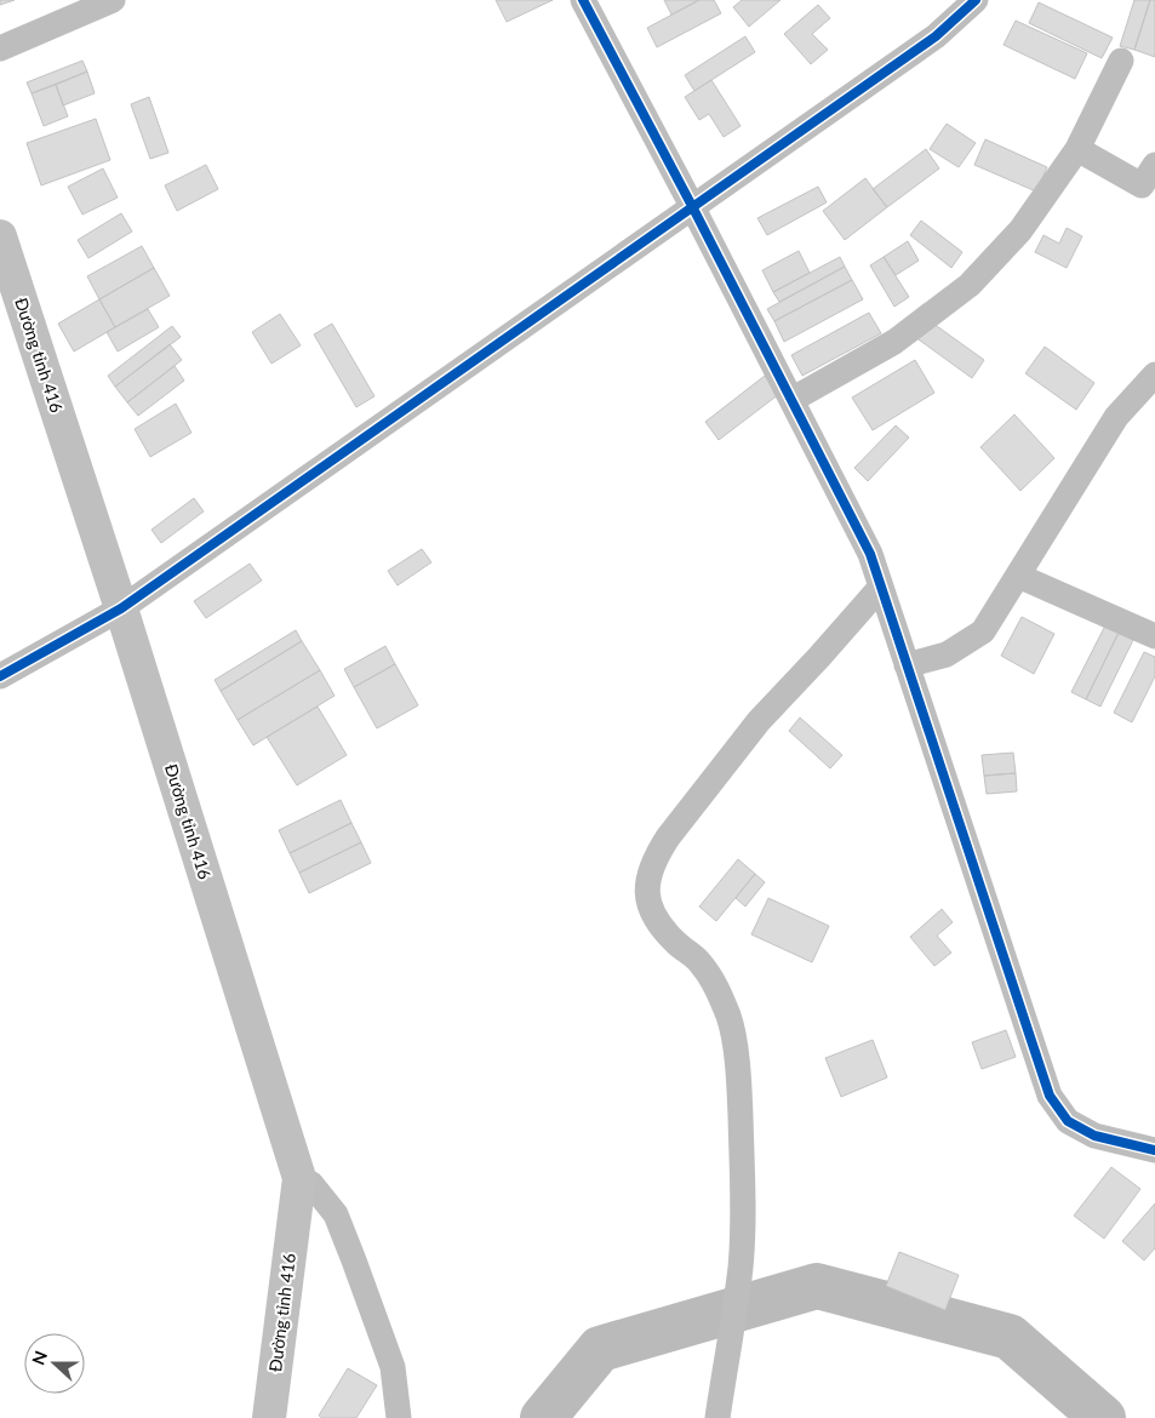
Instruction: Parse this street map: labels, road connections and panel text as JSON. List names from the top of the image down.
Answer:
{
  "streets": {
    "main road": ["Đường tỉnh 416"]
  },
  "north": "left"
}
